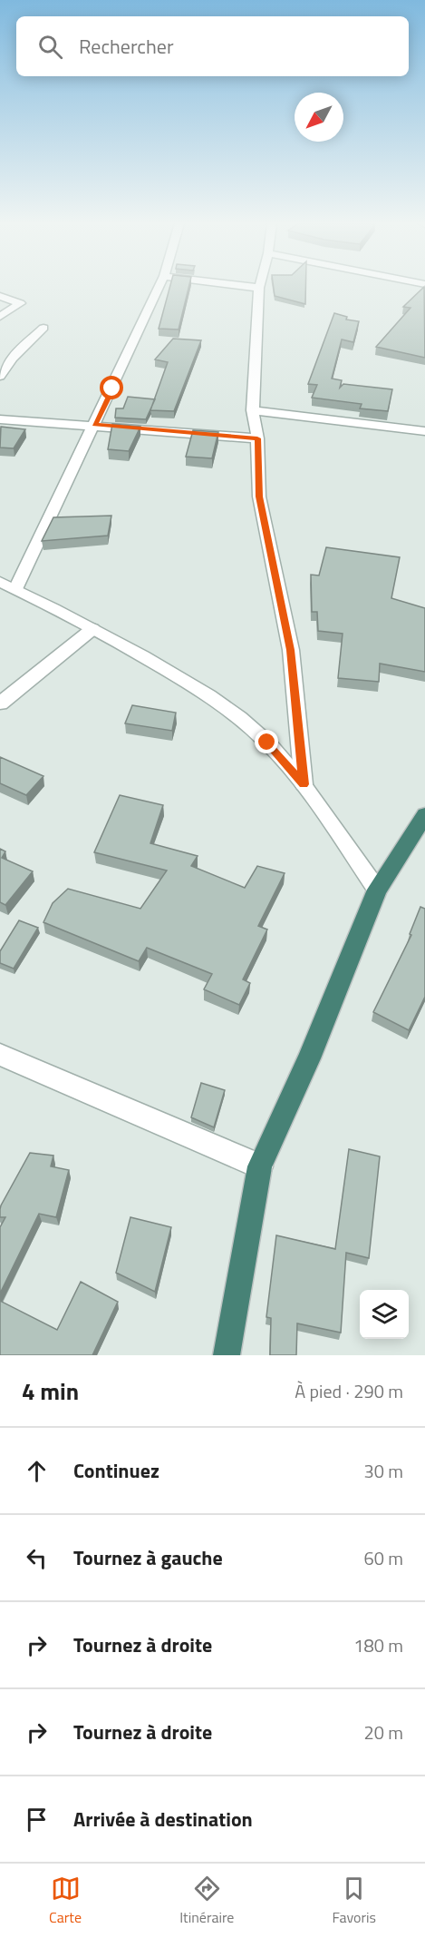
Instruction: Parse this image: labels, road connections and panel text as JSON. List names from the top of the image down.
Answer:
{
  "north": "bottom left",
  "page": {
    "search": "Rechercher",
    "heading": ["4 min", "À pied · 290 m"],
    "list": [
      ["Continuez", "30 m"],
      ["Tournez à gauche", "60 m"],
      ["Tournez à droite", "180 m"],
      ["Tournez à droite", "20 m"],
      "Arrivée à destination"
    ],
    "nav": ["Carte", "Itinéraire", "Favoris"]
  }
}
